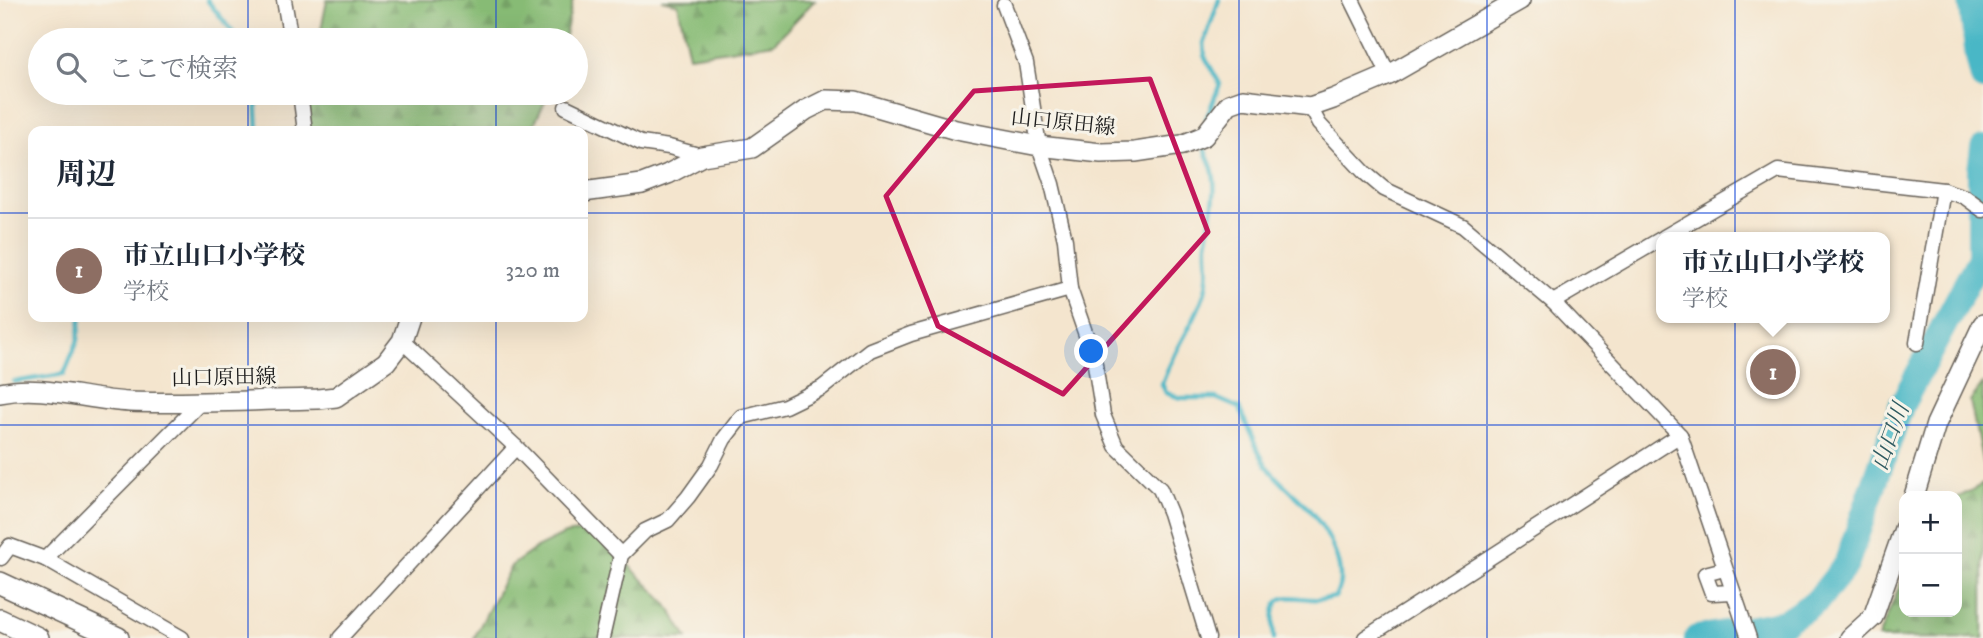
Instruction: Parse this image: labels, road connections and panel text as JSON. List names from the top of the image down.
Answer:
{
  "streets": {
    "main road": ["山口原田線"]
  },
  "water": ["山口川"],
  "page": {
    "search": "ここで検索",
    "heading": "周辺",
    "list": [
      {
        "mark": "1",
        "name": "市立山口小学校",
        "note": "学校",
        "value": "320 m"
      }
    ],
    "popup": ["市立山口小学校", "学校"],
    "pins": "1",
    "map_buttons": ["+", "−"]
  }
}
